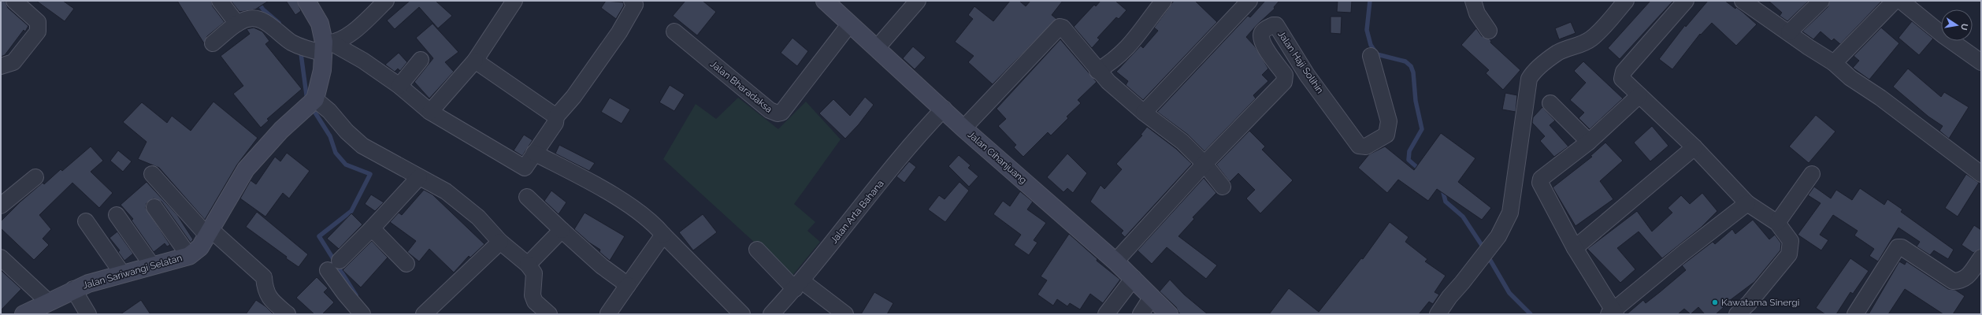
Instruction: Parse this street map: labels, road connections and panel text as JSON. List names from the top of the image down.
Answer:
{
  "streets": {
    "main road": ["Jalan Cihanjuang", "Jalan Sariwangi Selatan"],
    "street": ["Jalan Haji Solihin", "Jalan Bharadaksa", "Jalan Arta Bahana"]
  },
  "crossings": [
    ["Jalan Haji Solihin", "Jalan Cihanjuang"],
    ["Jalan Bharadaksa", "Jalan Cihanjuang"],
    ["Jalan Cihanjuang", "Jalan Arta Bahana"]
  ],
  "places": ["Kawatama Sinergi"],
  "north": "right"
}
